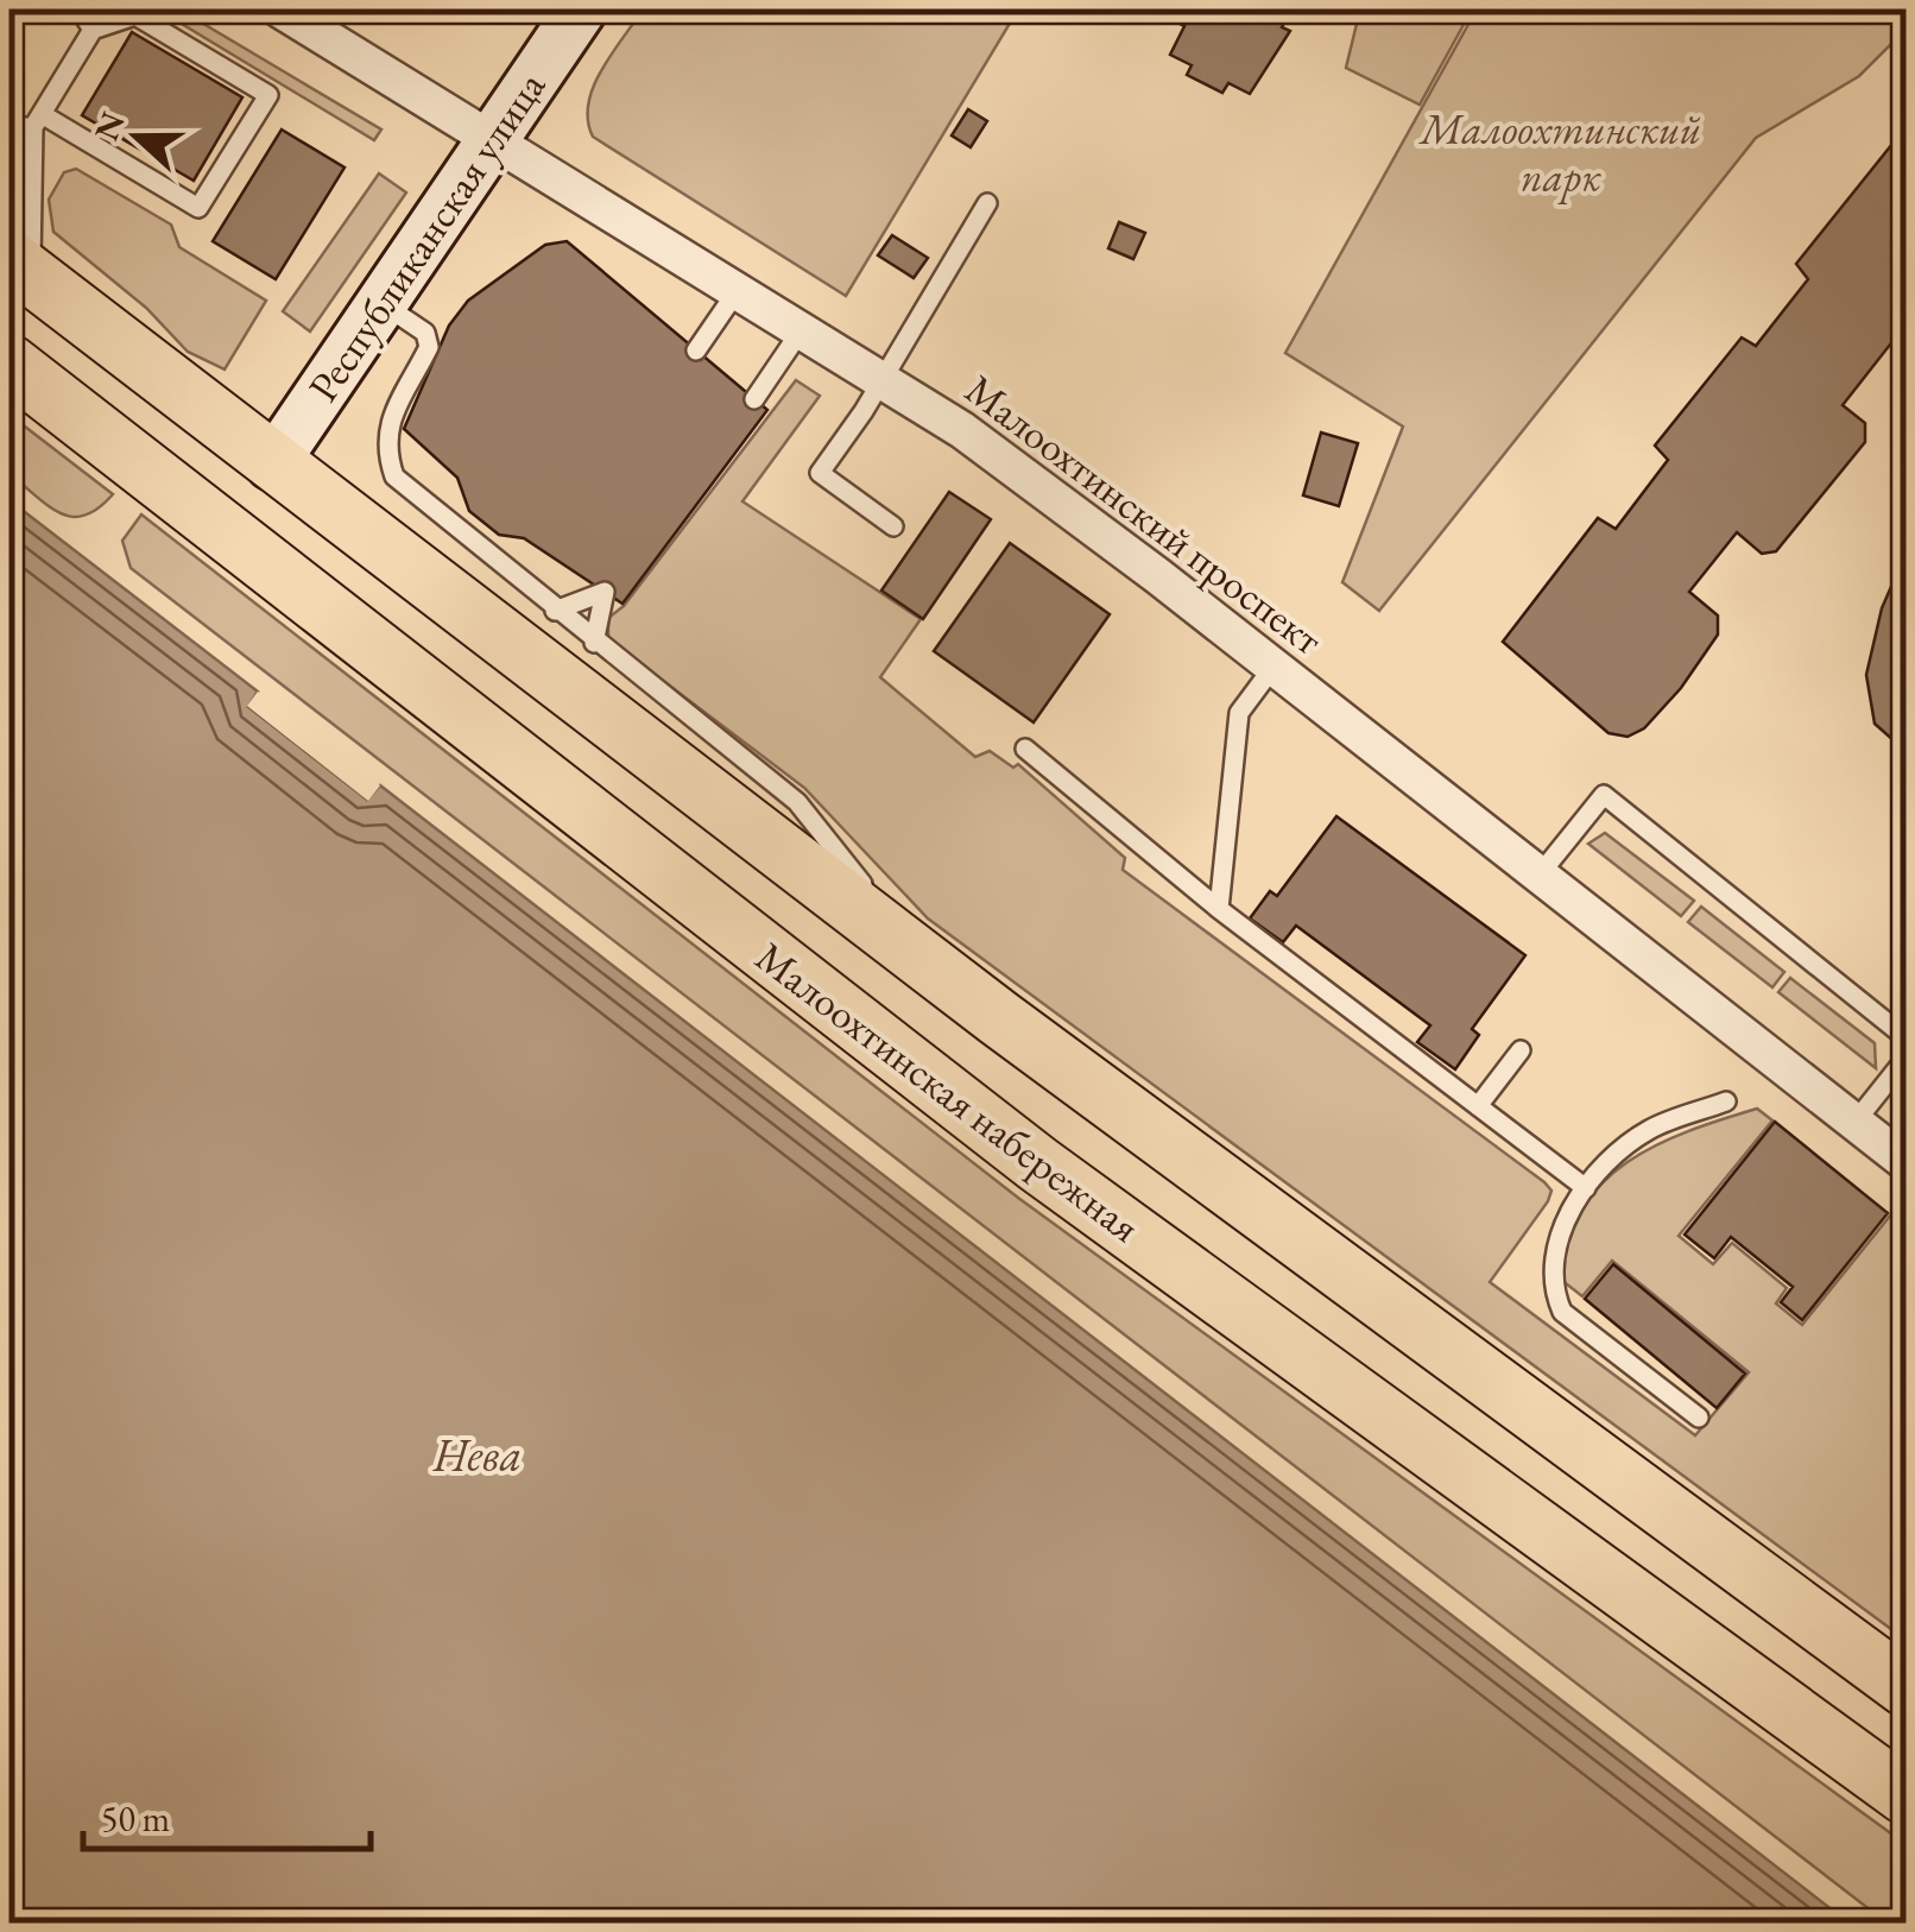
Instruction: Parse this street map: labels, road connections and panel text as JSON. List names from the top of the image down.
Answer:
{
  "streets": {
    "main road": ["Малоохтинская набережная"],
    "street": ["Республиканская улица", "Малоохтинский проспект"]
  },
  "crossings": [
    ["Республиканская улица", "Малоохтинский проспект"]
  ],
  "water": ["Нева"],
  "parks": ["Малоохтинский парк"],
  "scale_bar": "50 m",
  "north": "left"
}
